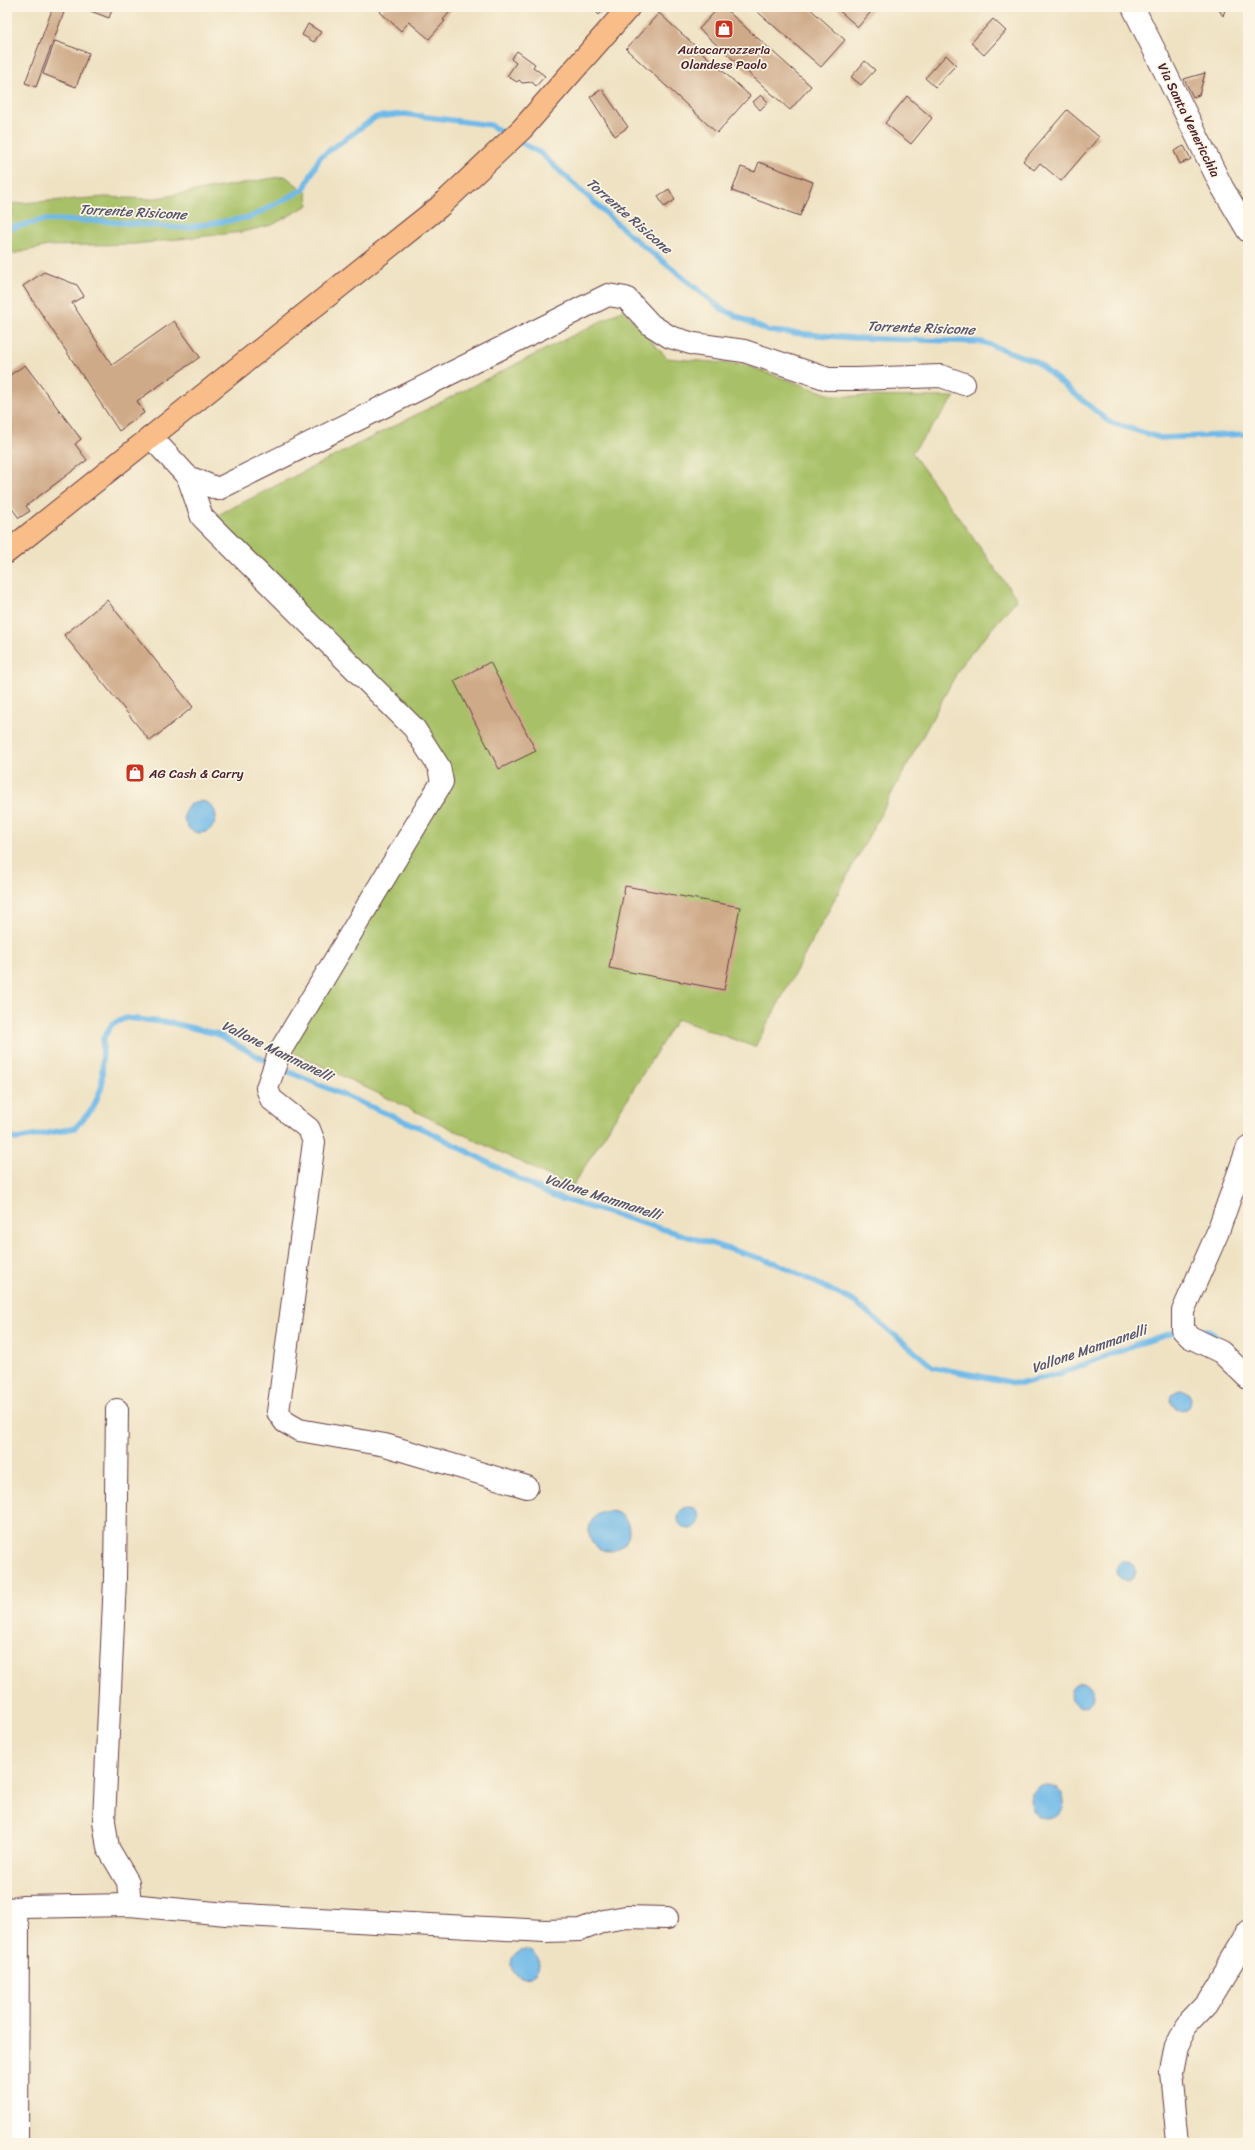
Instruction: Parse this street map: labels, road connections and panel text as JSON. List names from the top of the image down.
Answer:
{
  "streets": {
    "street": ["Via Santa Venericchia"]
  },
  "water": ["Torrente Risicone", "Vallone Mammanelli"],
  "places": {
    "shop": ["Autocarrozzeria Olandese Paolo", "AG Cash & Carry"]
  }
}
